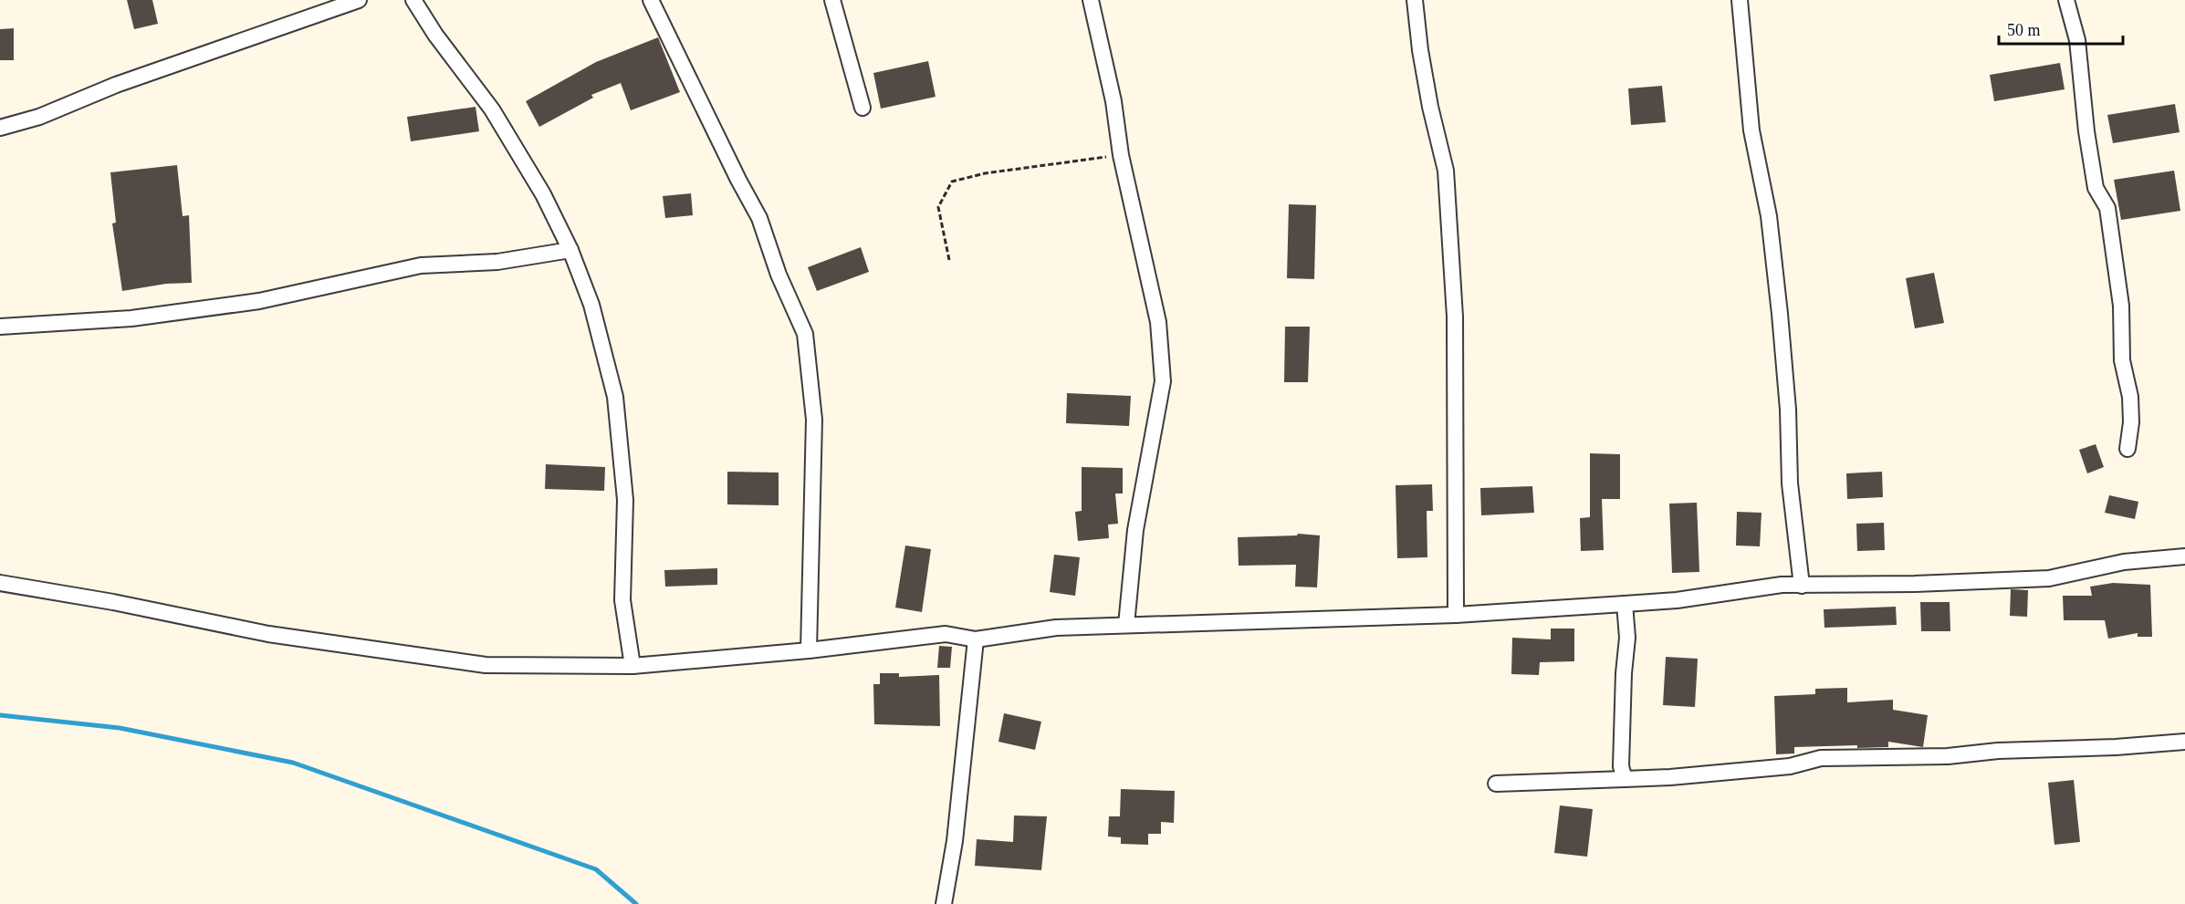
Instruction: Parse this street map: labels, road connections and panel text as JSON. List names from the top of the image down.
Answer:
{
  "scale_bar": "50 m"
}
